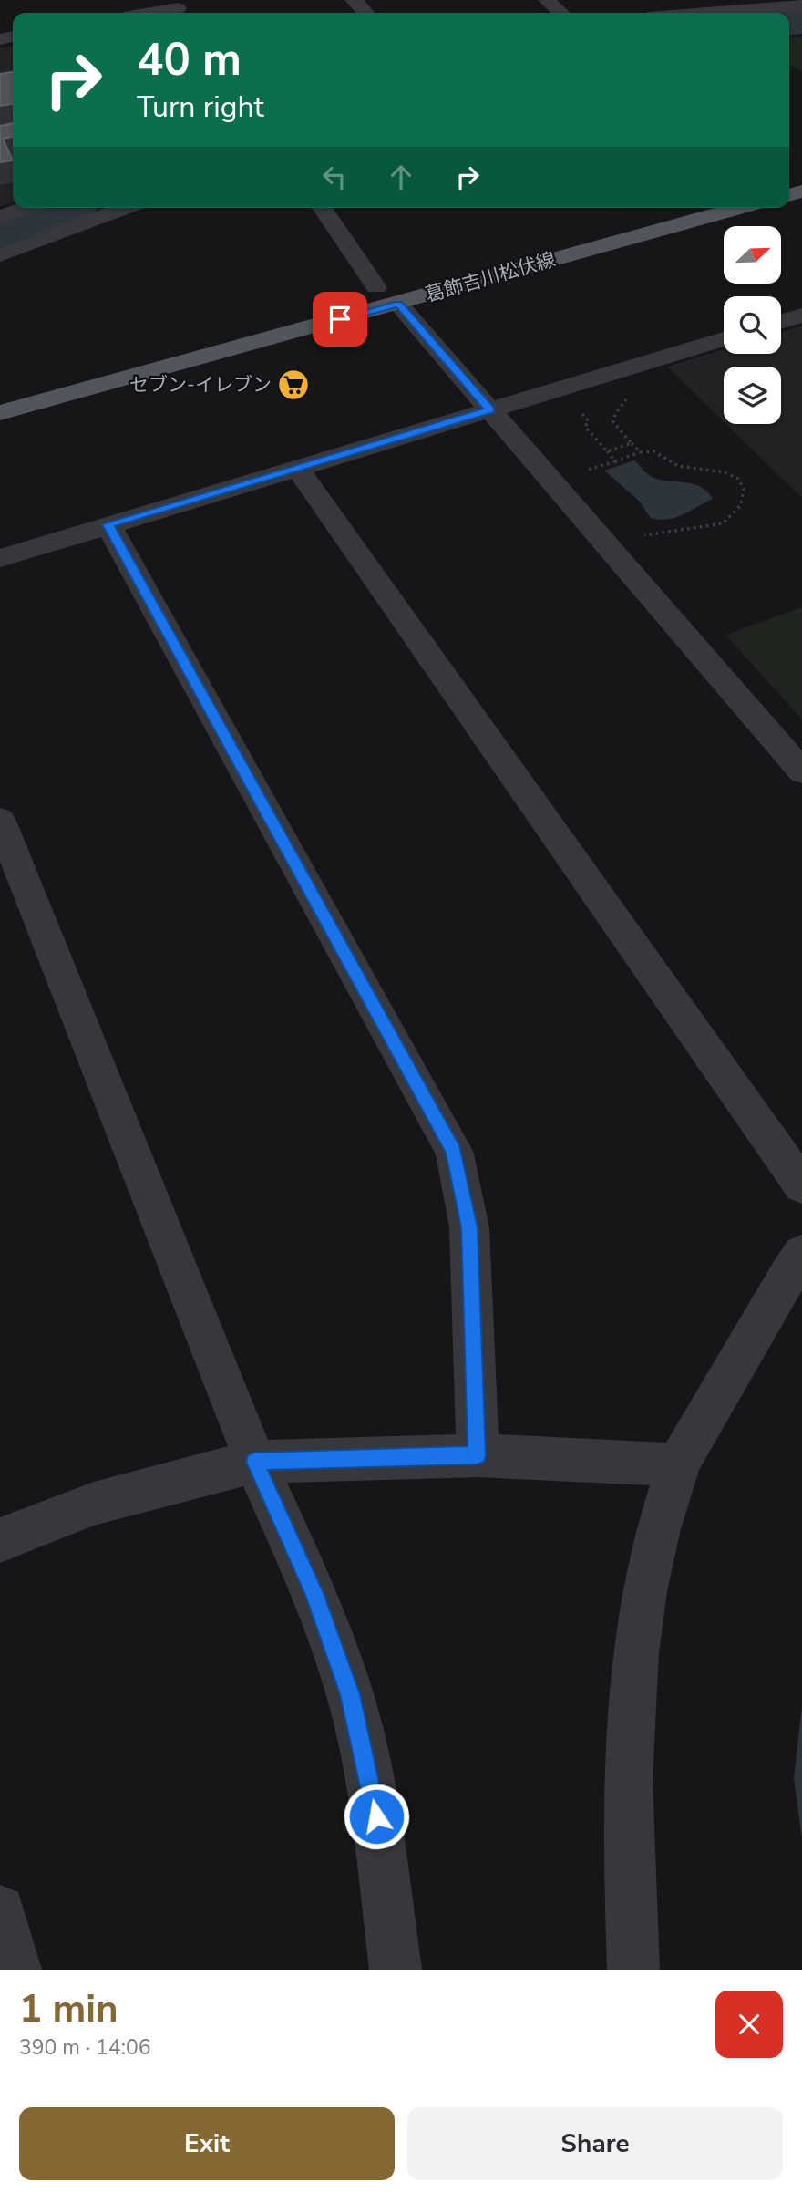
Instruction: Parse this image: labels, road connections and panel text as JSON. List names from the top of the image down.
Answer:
{
  "streets": {
    "main road": ["葛飾吉川松伏線"]
  },
  "places": {
    "supermarket": ["セブン-イレブン"]
  },
  "north": "top right",
  "page": {
    "turn": ["40 m", "Turn right"],
    "heading": ["1 min", "390 m · 14:06"],
    "buttons": ["Exit", "Share"]
  }
}
